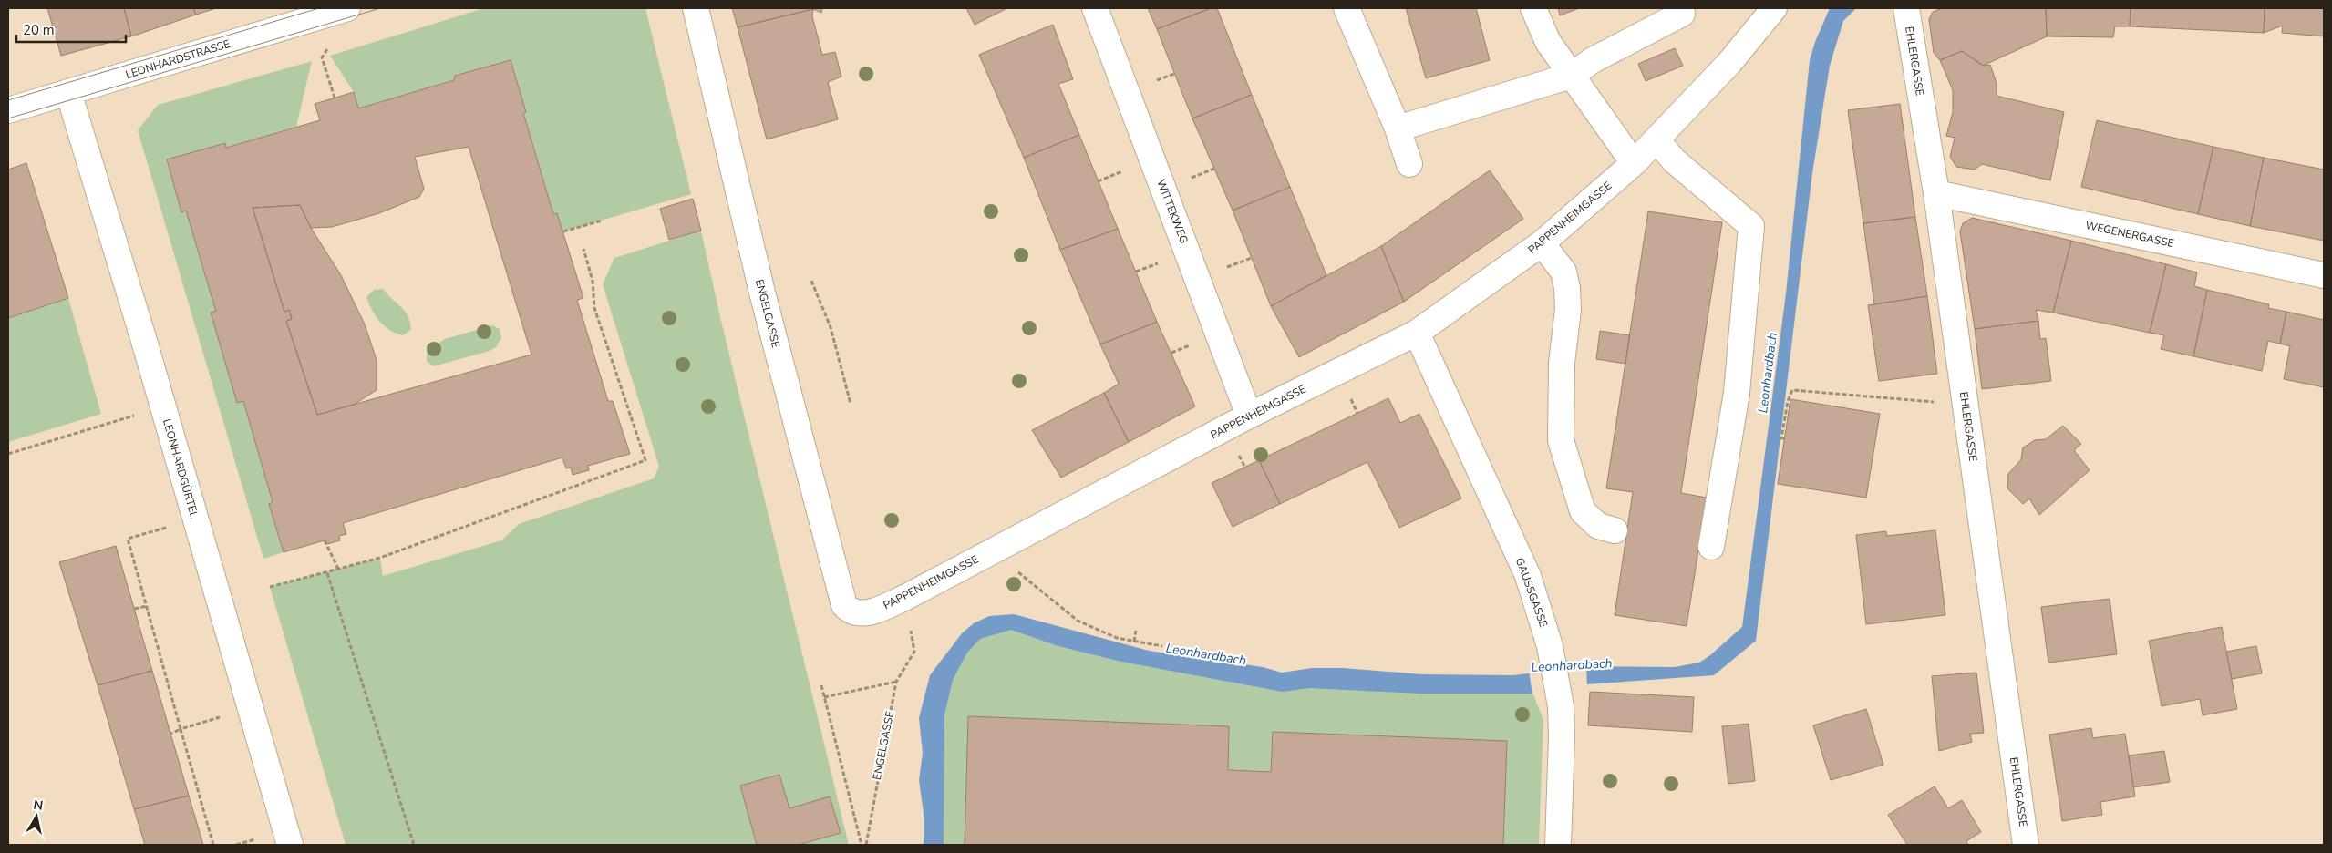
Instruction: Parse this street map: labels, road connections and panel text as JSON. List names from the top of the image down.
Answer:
{
  "streets": {
    "street": [
      "LEONHARDSTRASSE",
      "EHLERGASSE",
      "WITTEKWEG",
      "PAPPENHEIMGASSE",
      "WEGENERGASSE",
      "ENGELGASSE",
      "LEONHARDGÜRTEL",
      "GAUSSGASSE"
    ]
  },
  "crossings": [
    ["LEONHARDSTRASSE", "LEONHARDGÜRTEL"],
    ["EHLERGASSE", "WEGENERGASSE"],
    ["WITTEKWEG", "PAPPENHEIMGASSE"],
    ["PAPPENHEIMGASSE", "ENGELGASSE"],
    ["PAPPENHEIMGASSE", "GAUSSGASSE"]
  ],
  "water": ["Leonhardbach"],
  "scale_bar": "20 m",
  "north": "top"
}
